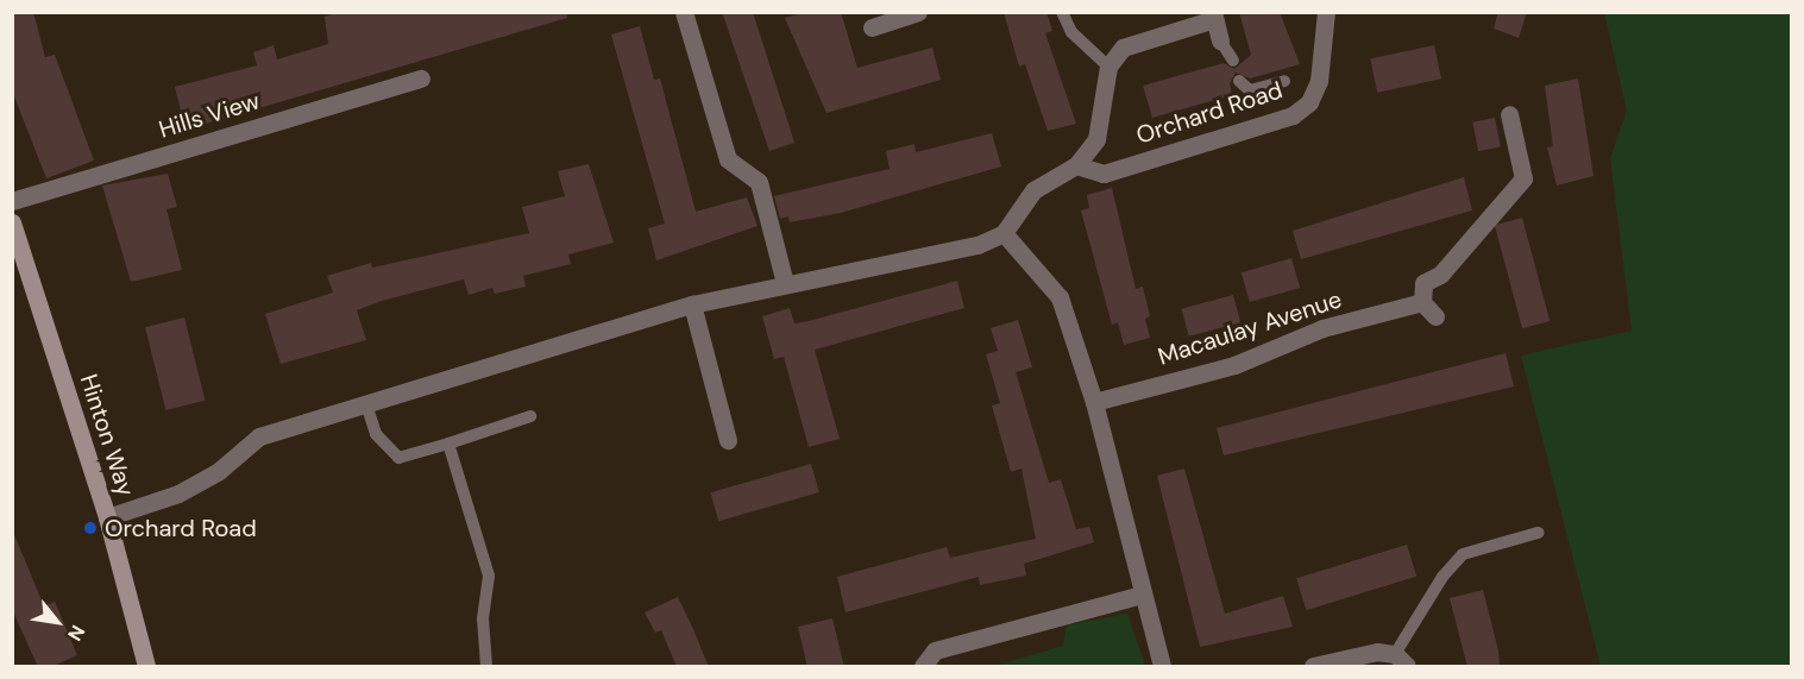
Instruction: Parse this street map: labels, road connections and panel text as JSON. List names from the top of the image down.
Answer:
{
  "streets": {
    "street": [
      "Orchard Road",
      "Hills View",
      "Macaulay Avenue",
      "Hinton Way"
    ]
  },
  "places": ["Orchard Road"],
  "north": "bottom right"
}
